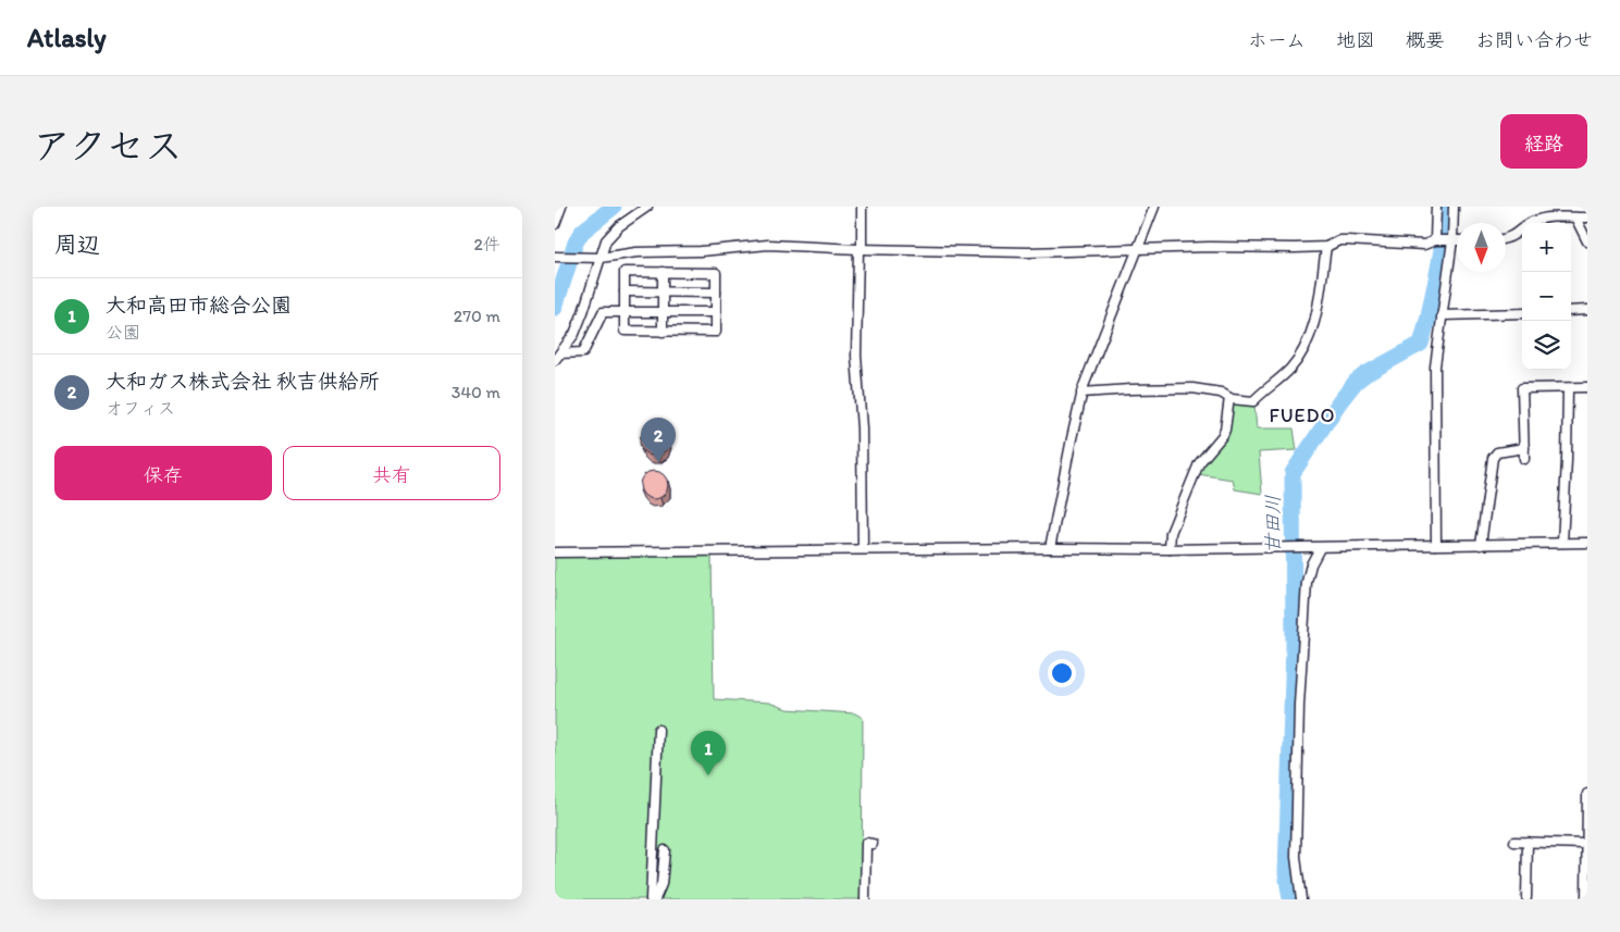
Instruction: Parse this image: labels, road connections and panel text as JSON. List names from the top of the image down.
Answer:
{
  "districts": ["FUEDO"],
  "water": ["甘田川"],
  "north": "bottom",
  "page": {
    "header": "Atlasly",
    "nav": [
      "ホーム",
      "地図",
      "概要",
      "お問い合わせ"
    ],
    "title": "アクセス",
    "buttons": [
      "経路",
      ["保存", "共有"]
    ],
    "heading": ["周辺", "2件"],
    "map_buttons": ["+", "−"],
    "list": [
      {
        "mark": "1",
        "name": "大和高田市総合公園",
        "note": "公園",
        "value": "270 m"
      },
      {
        "mark": "2",
        "name": "大和ガス株式会社 秋吉供給所",
        "note": "オフィス",
        "value": "340 m"
      }
    ],
    "pins": ["2", "1"]
  }
}
